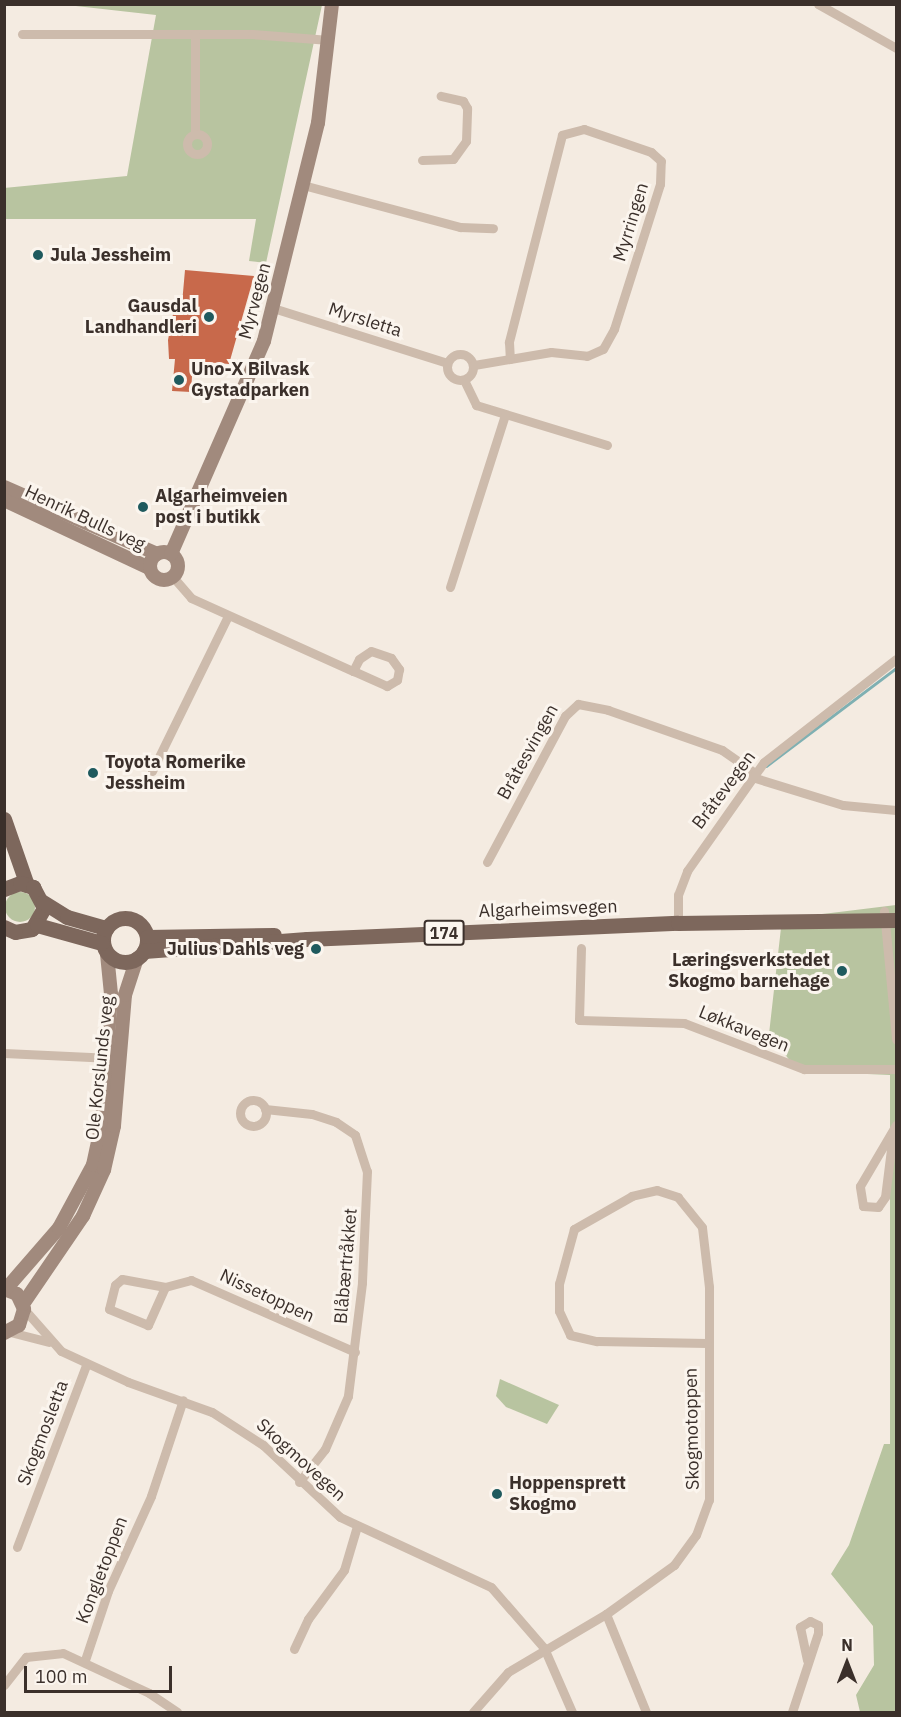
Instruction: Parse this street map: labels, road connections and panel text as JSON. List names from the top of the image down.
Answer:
{
  "streets": {
    "main road": ["Algarheimsvegen", "174"],
    "street": [
      "Myrringen",
      "Myrvegen",
      "Myrsletta",
      "Henrik Bulls veg",
      "Bråtesvingen",
      "Bråtevegen",
      "Løkkavegen",
      "Ole Korslunds veg",
      "Blåbærtråkket",
      "Nissetoppen",
      "Skogmotoppen",
      "Skogmosletta",
      "Skogmovegen",
      "Kongletoppen"
    ]
  },
  "crossings": [
    ["Myrvegen", "Myrsletta"],
    ["Myrvegen", "Henrik Bulls veg"],
    ["Bråtesvingen", "Bråtevegen"],
    ["Bråtevegen", "Algarheimsvegen"],
    ["Algarheimsvegen", "174"],
    ["Algarheimsvegen", "Ole Korslunds veg"],
    ["174", "Ole Korslunds veg"],
    ["Ole Korslunds veg", "Skogmovegen"],
    ["Blåbærtråkket", "Nissetoppen"],
    ["Blåbærtråkket", "Skogmovegen"],
    ["Skogmotoppen", "Skogmovegen"],
    ["Skogmosletta", "Skogmovegen"],
    ["Skogmovegen", "Kongletoppen"]
  ],
  "places": [
    "Jula Jessheim",
    "Gausdal Landhandleri",
    "Uno-X Bilvask Gystadparken",
    "Algarheimveien post i butikk",
    "Toyota Romerike Jessheim",
    "Julius Dahls veg",
    "Læringsverkstedet Skogmo barnehage",
    "Hoppensprett Skogmo"
  ],
  "scale_bar": "100 m",
  "north": "top"
}
